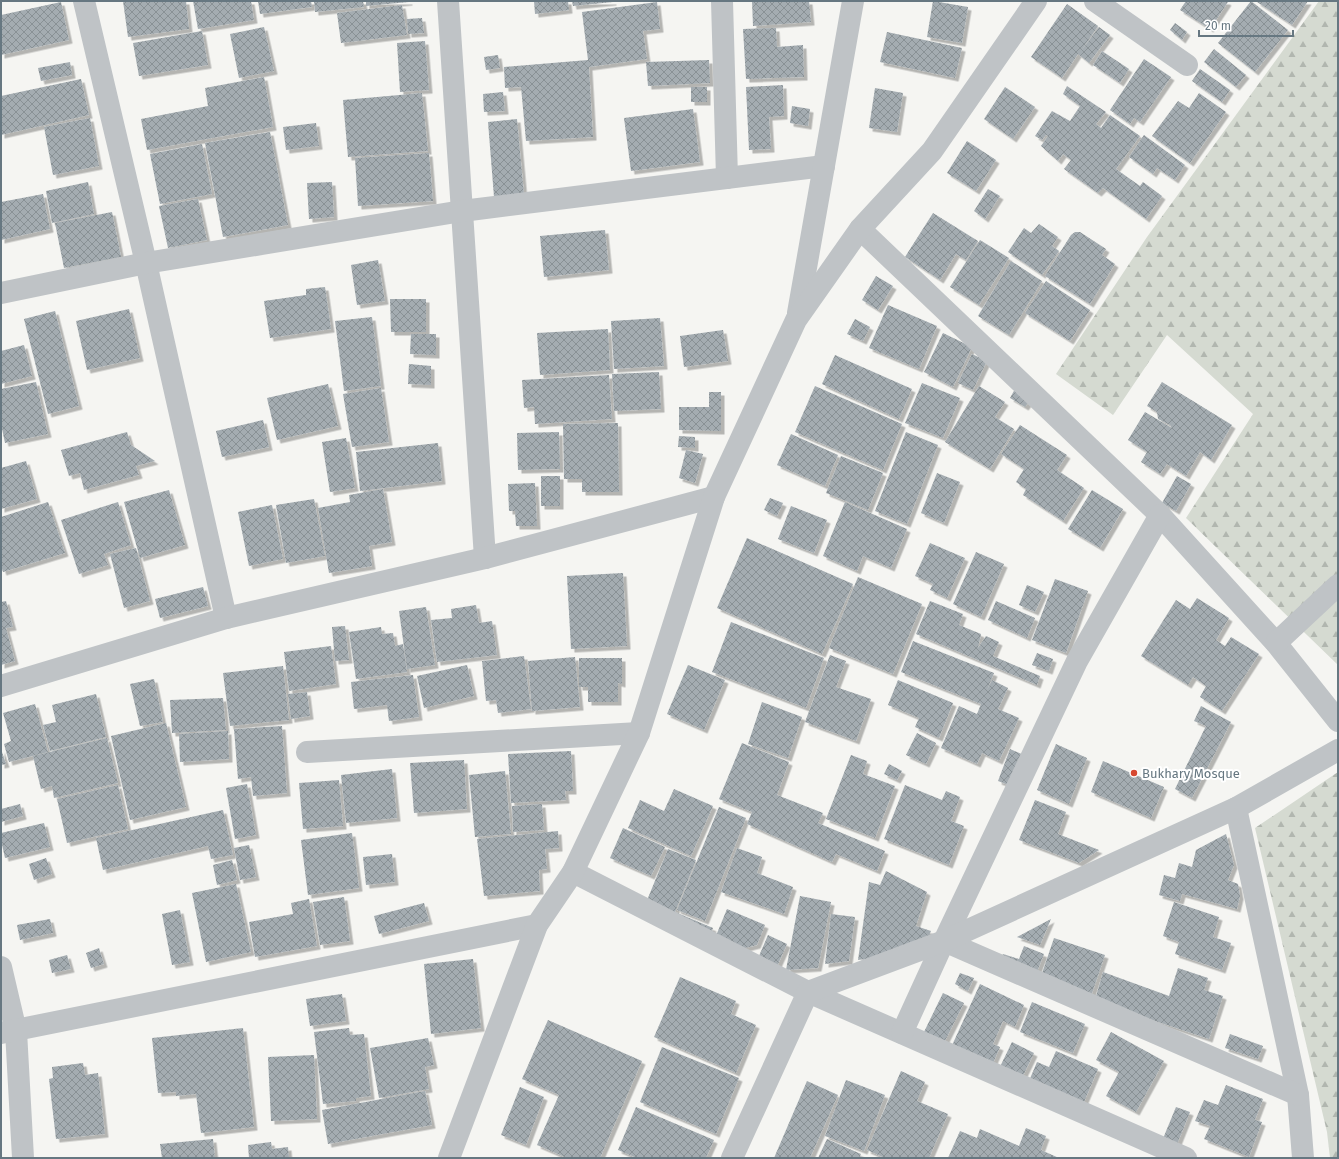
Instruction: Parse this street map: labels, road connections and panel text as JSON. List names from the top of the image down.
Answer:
{
  "places": ["Bukhary Mosque"],
  "scale_bar": "20 m"
}
